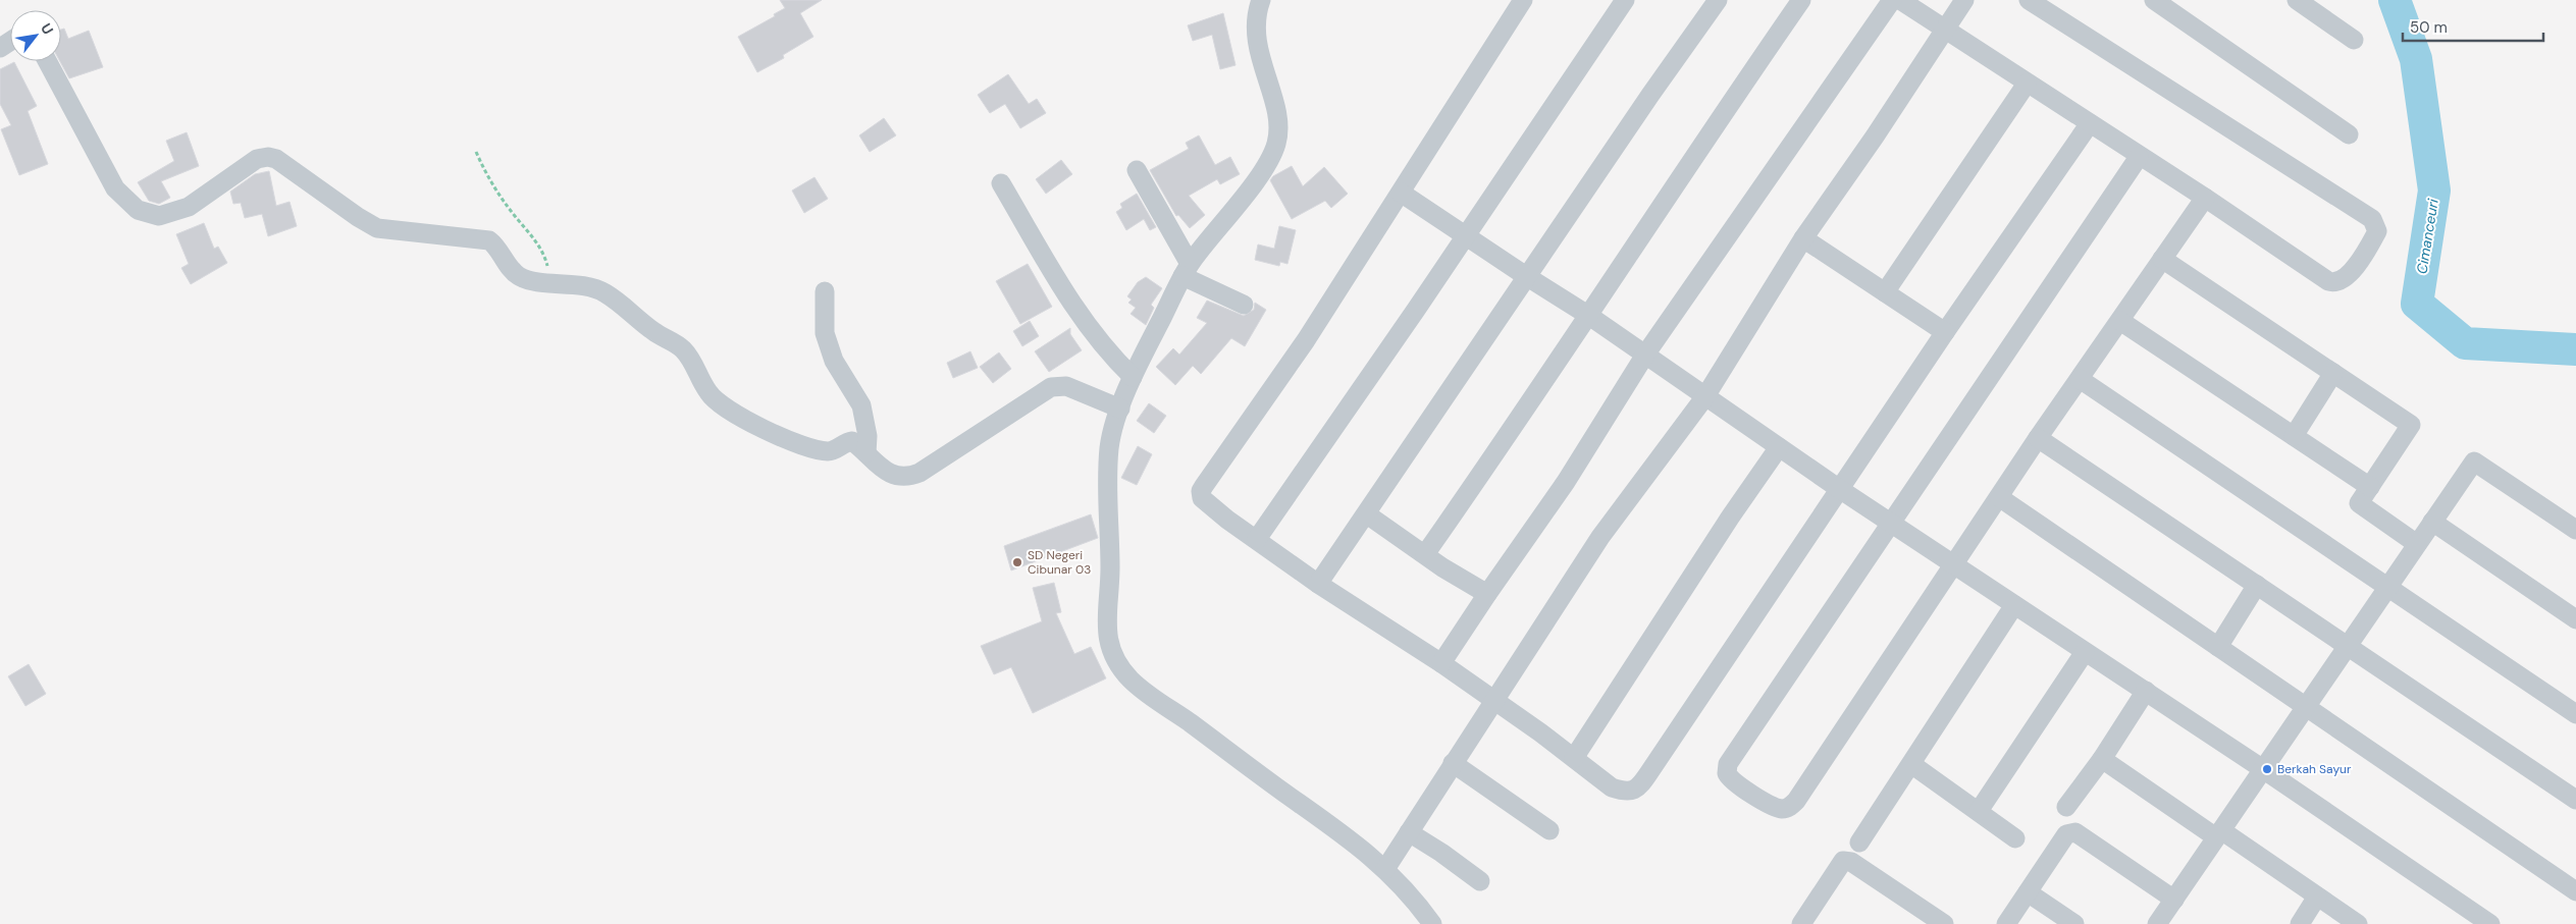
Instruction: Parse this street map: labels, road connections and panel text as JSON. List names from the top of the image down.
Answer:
{
  "water": ["Cimanceuri"],
  "places": ["SD Negeri Cibunar 03", "Berkah Sayur"],
  "scale_bar": "50 m",
  "north": "top right"
}
